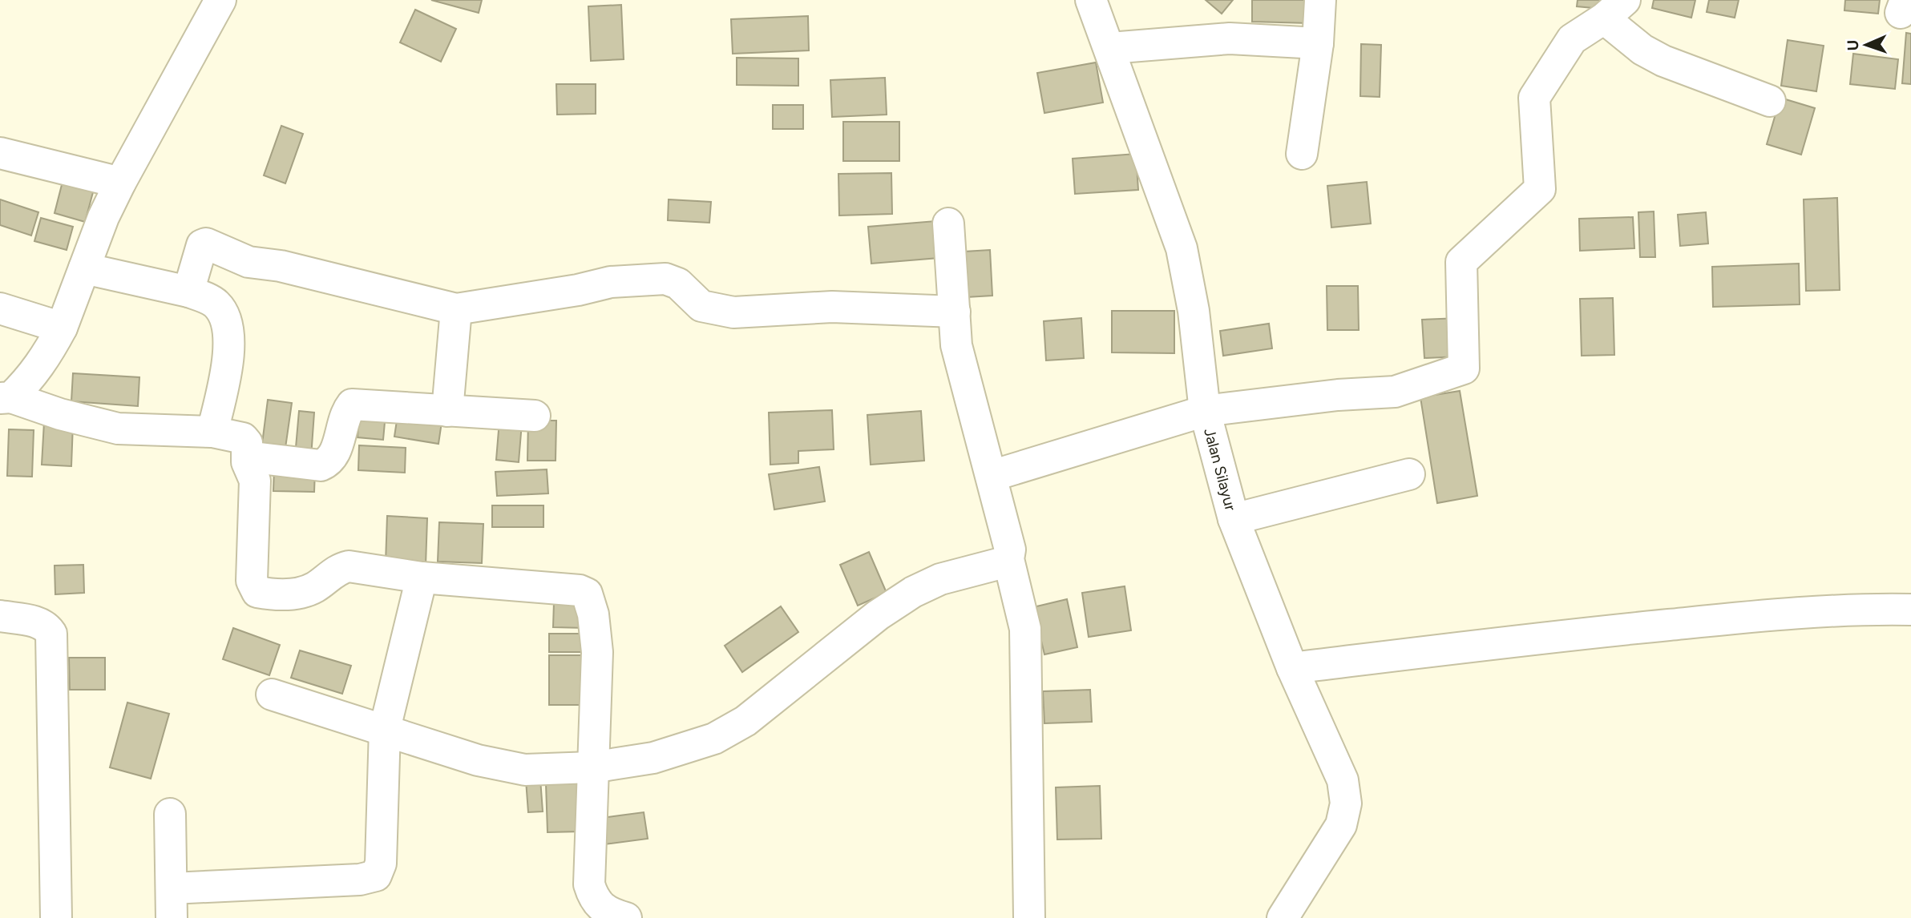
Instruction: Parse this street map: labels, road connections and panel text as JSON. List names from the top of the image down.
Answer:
{
  "streets": {
    "street": ["Jalan Silayur"]
  },
  "north": "left"
}
